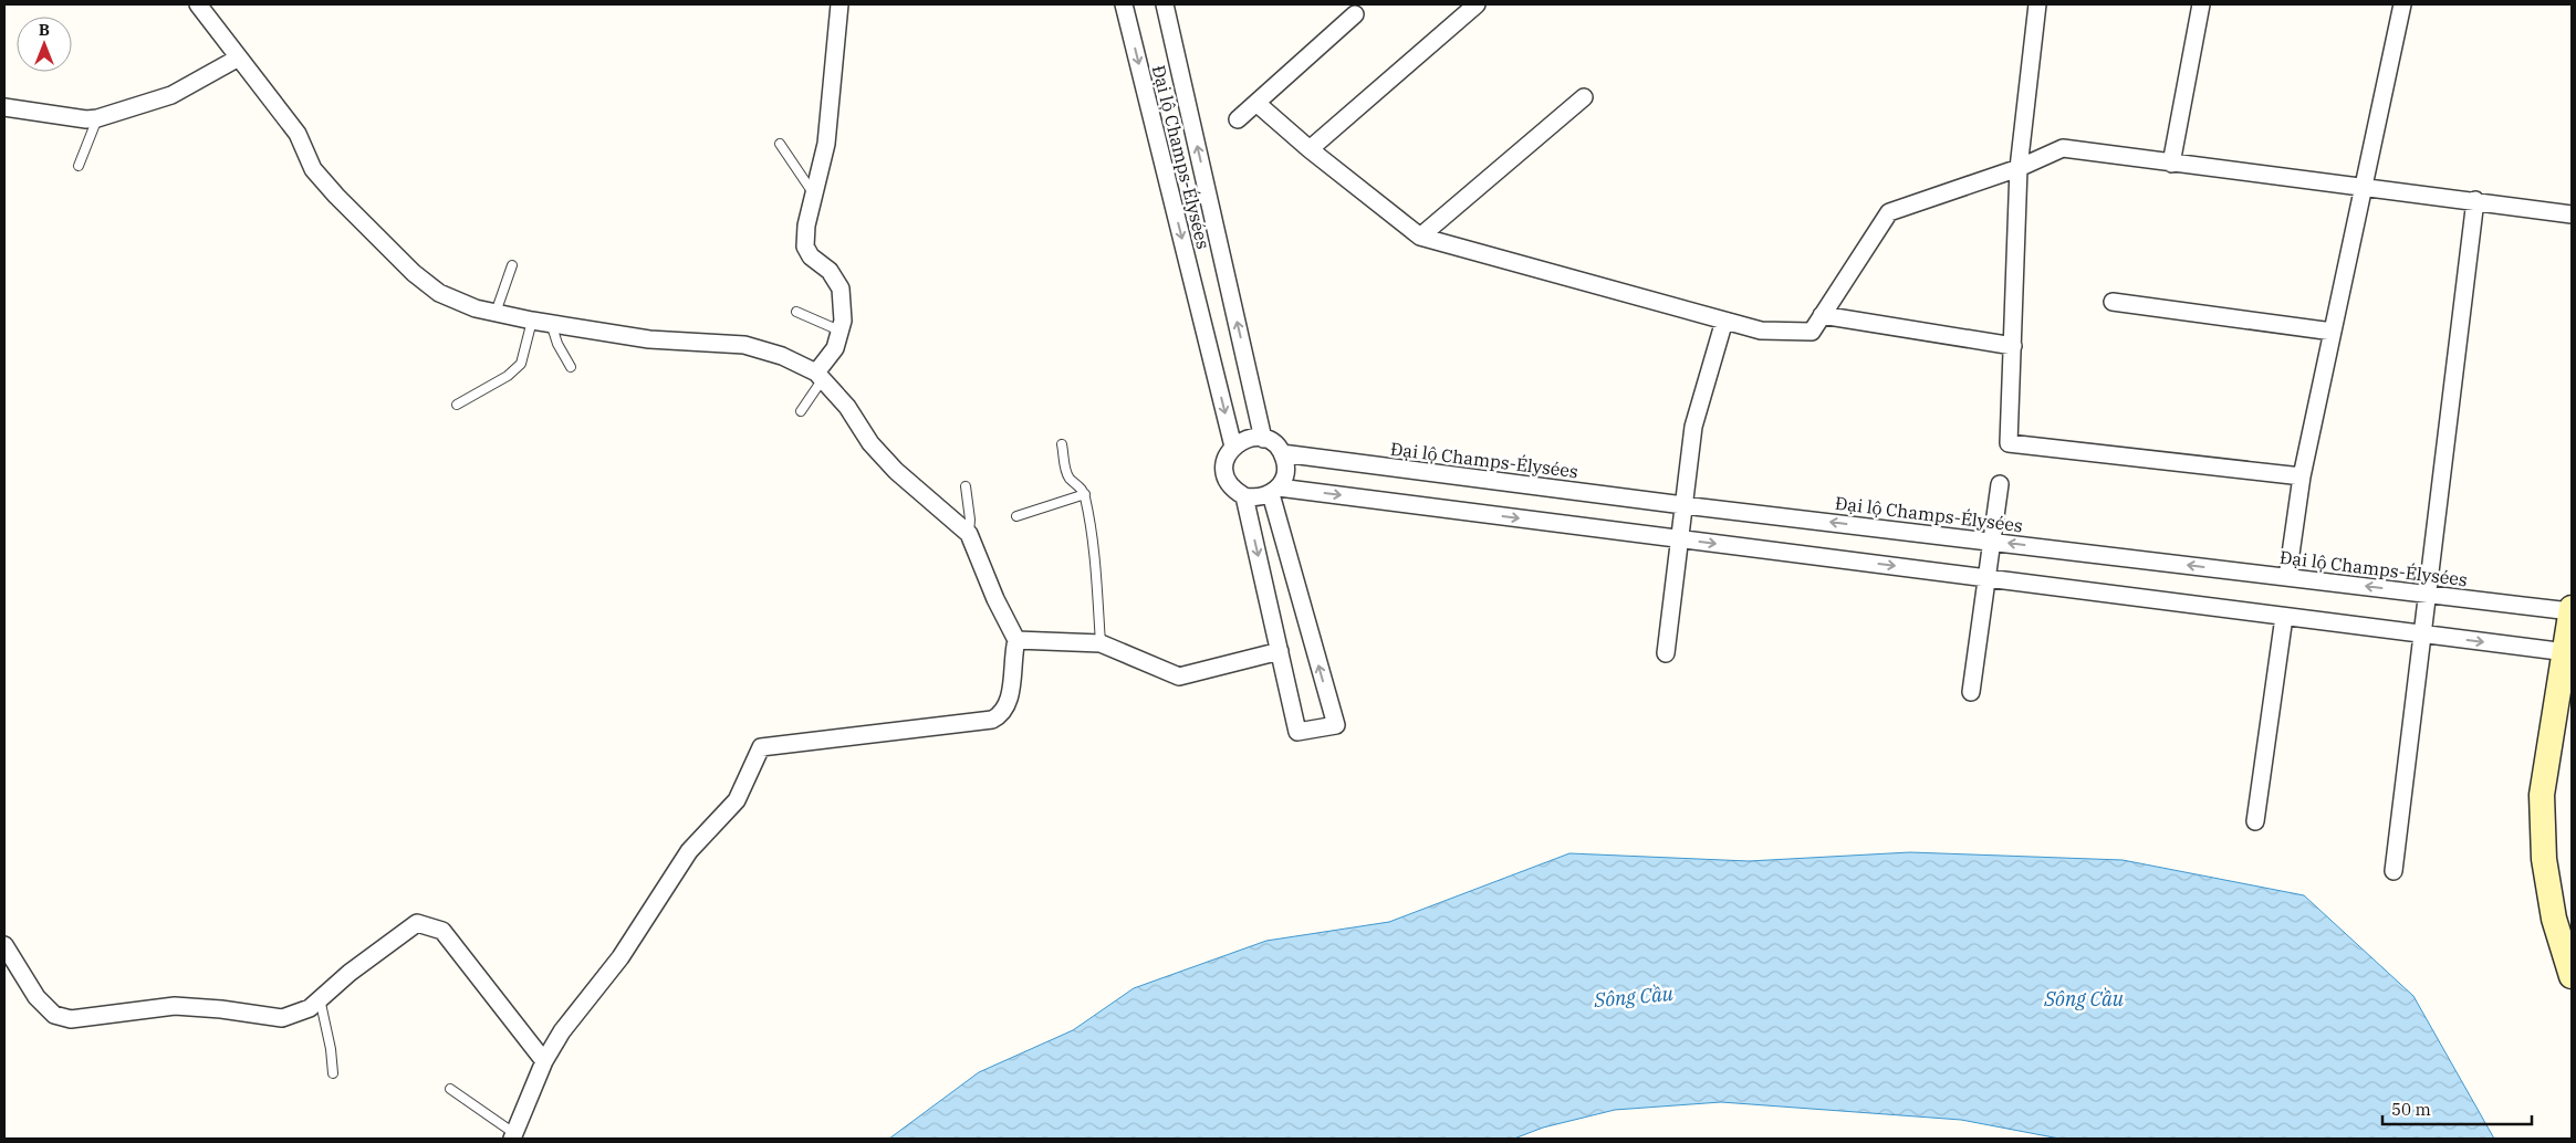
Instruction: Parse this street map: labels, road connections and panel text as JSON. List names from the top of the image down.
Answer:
{
  "streets": {
    "street": ["Đại lộ Champs-Élysées"]
  },
  "water": ["Sông Cầu"],
  "scale_bar": "50 m",
  "north": "top"
}
